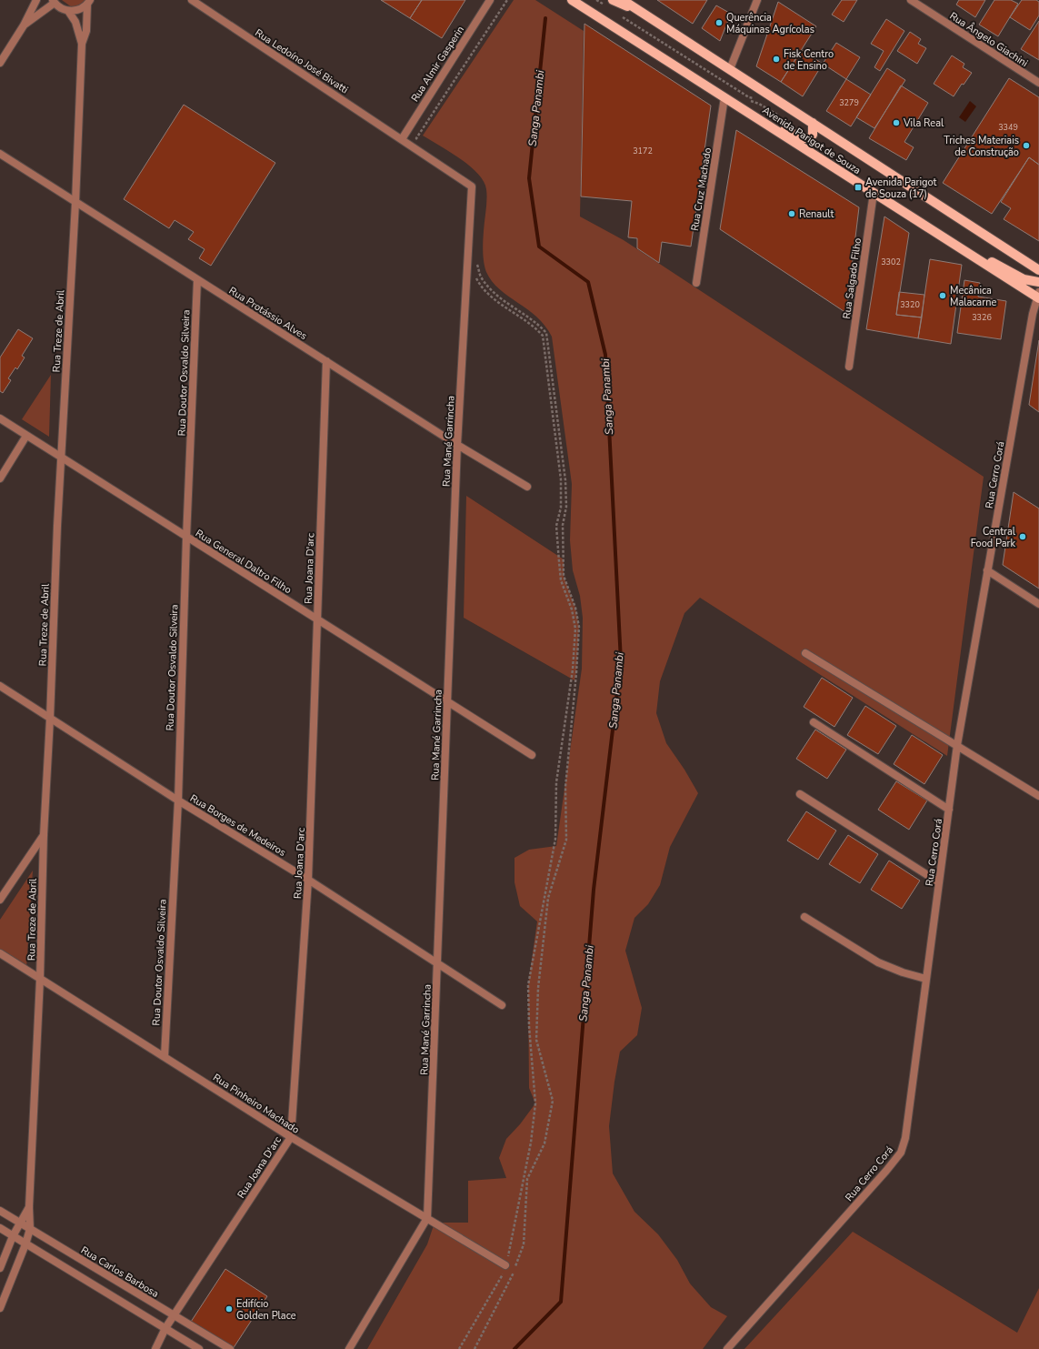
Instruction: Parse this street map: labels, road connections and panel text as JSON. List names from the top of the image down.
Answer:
{
  "streets": {
    "main road": ["Avenida Parigot de Souza"],
    "street": [
      "Rua Ângelo Giachini",
      "Rua Ledoíno José Bivatti",
      "Rua Almir Gasperin",
      "Rua Cruz Machado",
      "Rua Salgado Filho",
      "Rua Protássio Alves",
      "Rua Treze de Abril",
      "Rua Doutor Osvaldo Silveira",
      "Rua Mané Garrincha",
      "Rua Cerro Corá",
      "Rua General Daltro Filho",
      "Rua Joana D'arc",
      "Rua Borges de Medeiros",
      "Rua Pinheiro Machado",
      "Rua Carlos Barbosa"
    ]
  },
  "crossings": [
    ["Rua Ledoíno José Bivatti", "Rua Almir Gasperin"],
    ["Rua Ledoíno José Bivatti", "Rua Mané Garrincha"],
    ["Rua Almir Gasperin", "Rua Mané Garrincha"],
    ["Avenida Parigot de Souza", "Rua Cruz Machado"],
    ["Avenida Parigot de Souza", "Rua Salgado Filho"],
    ["Avenida Parigot de Souza", "Rua Cerro Corá"],
    ["Rua Protássio Alves", "Rua Treze de Abril"],
    ["Rua Protássio Alves", "Rua Doutor Osvaldo Silveira"],
    ["Rua Protássio Alves", "Rua Mané Garrincha"],
    ["Rua Protássio Alves", "Rua Joana D'arc"],
    ["Rua Treze de Abril", "Rua General Daltro Filho"],
    ["Rua Treze de Abril", "Rua Borges de Medeiros"],
    ["Rua Treze de Abril", "Rua Pinheiro Machado"],
    ["Rua Treze de Abril", "Rua Carlos Barbosa"],
    ["Rua Doutor Osvaldo Silveira", "Rua General Daltro Filho"],
    ["Rua Doutor Osvaldo Silveira", "Rua Borges de Medeiros"],
    ["Rua Doutor Osvaldo Silveira", "Rua Pinheiro Machado"],
    ["Rua Mané Garrincha", "Rua General Daltro Filho"],
    ["Rua Mané Garrincha", "Rua Borges de Medeiros"],
    ["Rua Mané Garrincha", "Rua Pinheiro Machado"],
    ["Rua General Daltro Filho", "Rua Joana D'arc"],
    ["Rua Joana D'arc", "Rua Borges de Medeiros"],
    ["Rua Joana D'arc", "Rua Pinheiro Machado"],
    ["Rua Joana D'arc", "Rua Carlos Barbosa"]
  ],
  "water": ["Sanga Panambi"],
  "places": {
    "other": [
      "Querência Máquinas Agrícolas",
      "Fisk Centro de Ensino",
      "Vila Real",
      "Triches Materiais de Construção",
      "Renault",
      "Mecânica Malacarne",
      "Central Food Park",
      "Edifício Golden Place"
    ],
    "transit": ["Avenida Parigot de Souza (17)"]
  },
  "house_numbers": [
    "3279",
    "3349",
    "3172",
    "3302",
    "3320",
    "3326"
  ]
}
